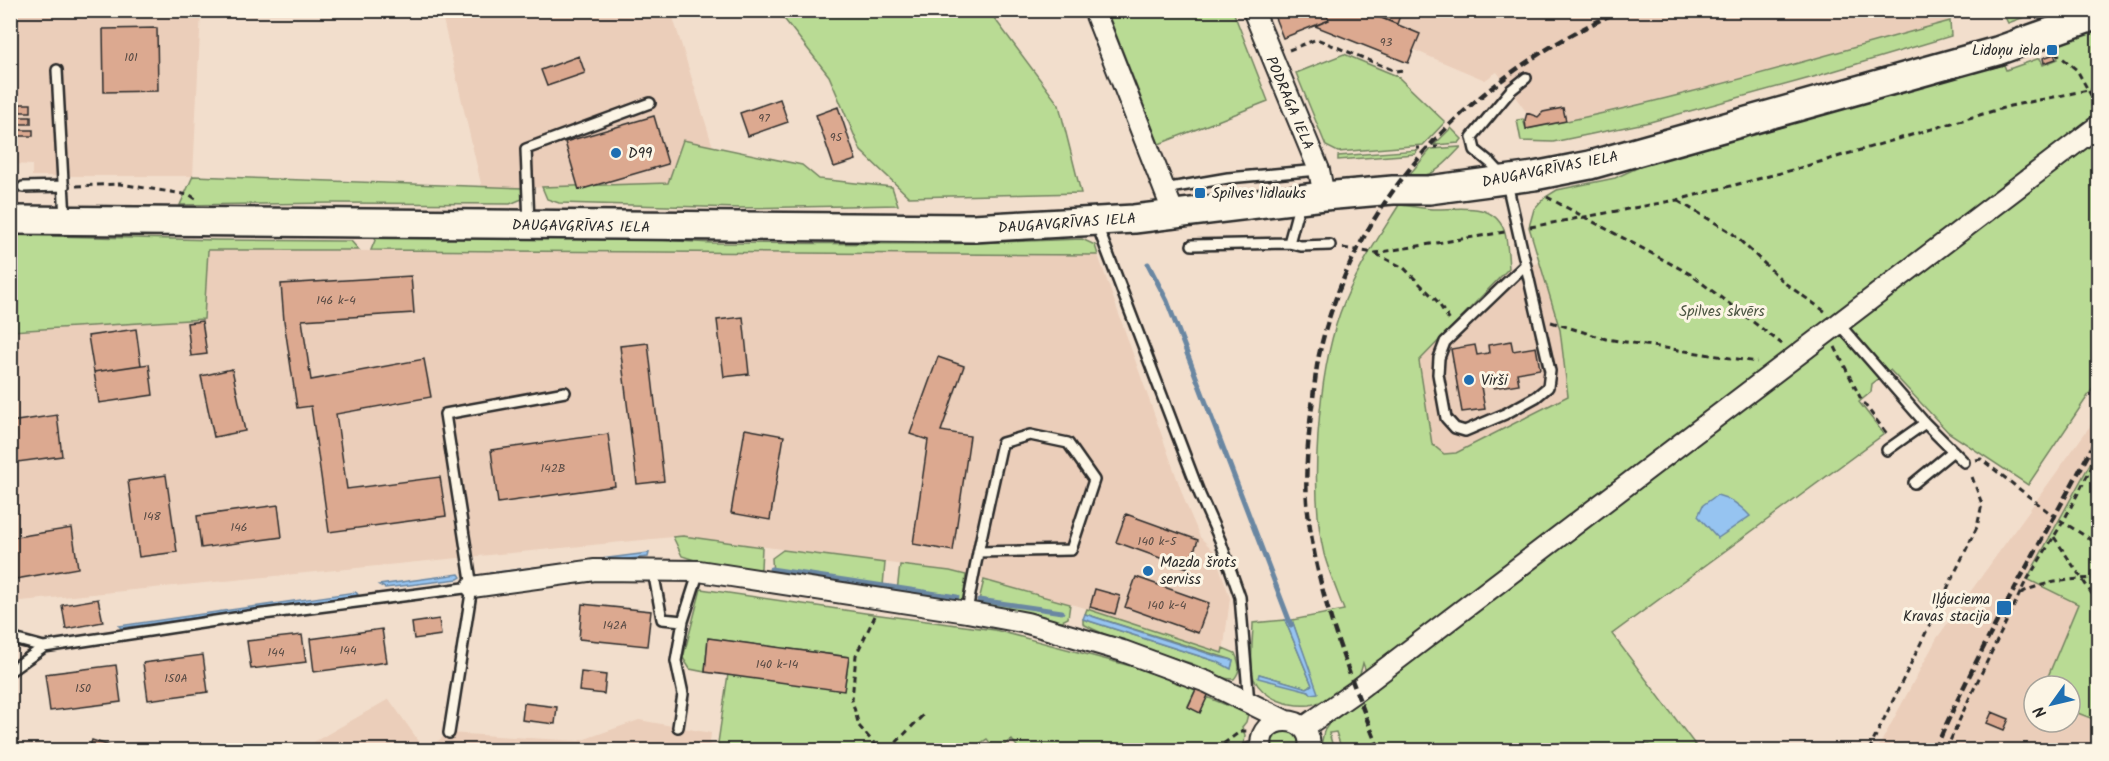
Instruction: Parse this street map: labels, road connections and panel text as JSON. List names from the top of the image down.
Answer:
{
  "streets": {
    "main road": ["DAUGAVGRĪVAS IELA"],
    "street": ["PODRAGA IELA"]
  },
  "crossings": [
    ["PODRAGA IELA", "DAUGAVGRĪVAS IELA"]
  ],
  "parks": ["Spilves skvērs"],
  "places": {
    "transit": ["Lidoņu iela", "Spilves lidlauks", "Iļģuciema Kravas stacija"],
    "other": ["D99", "Virši", "Mazda šrots serviss"]
  },
  "house_numbers": [
    "93",
    "101",
    "97",
    "95",
    "146 k-4",
    "142B",
    "148",
    "146",
    "140 k-5",
    "140 k-4",
    "142A",
    "144",
    "144",
    "140 k-14",
    "150A",
    "150"
  ],
  "north": "bottom left"
}
